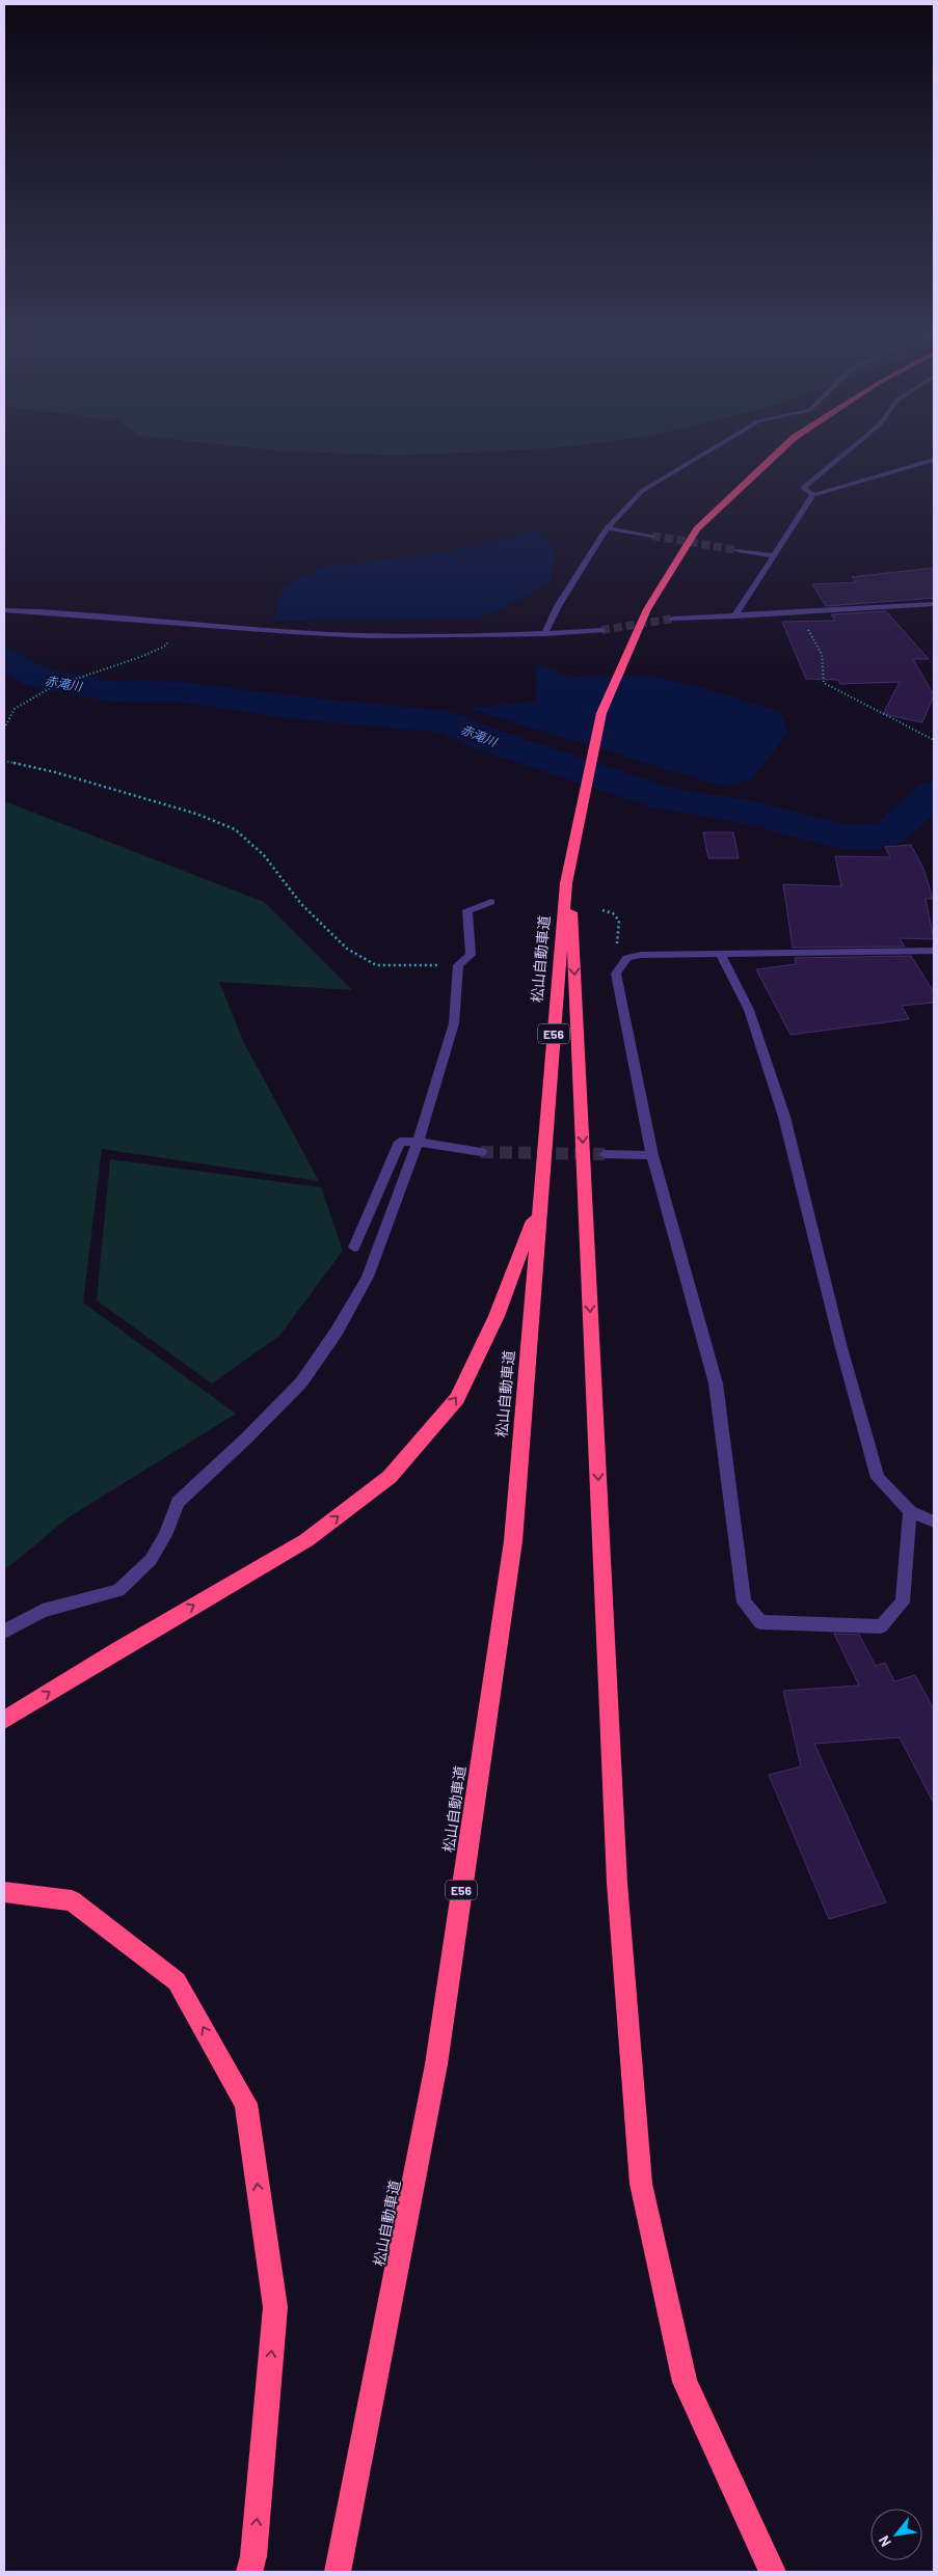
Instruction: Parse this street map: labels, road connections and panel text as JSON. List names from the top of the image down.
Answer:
{
  "streets": {
    "highway": ["松山自動車道", "E56"]
  },
  "water": ["赤滝川"],
  "north": "bottom left"
}
